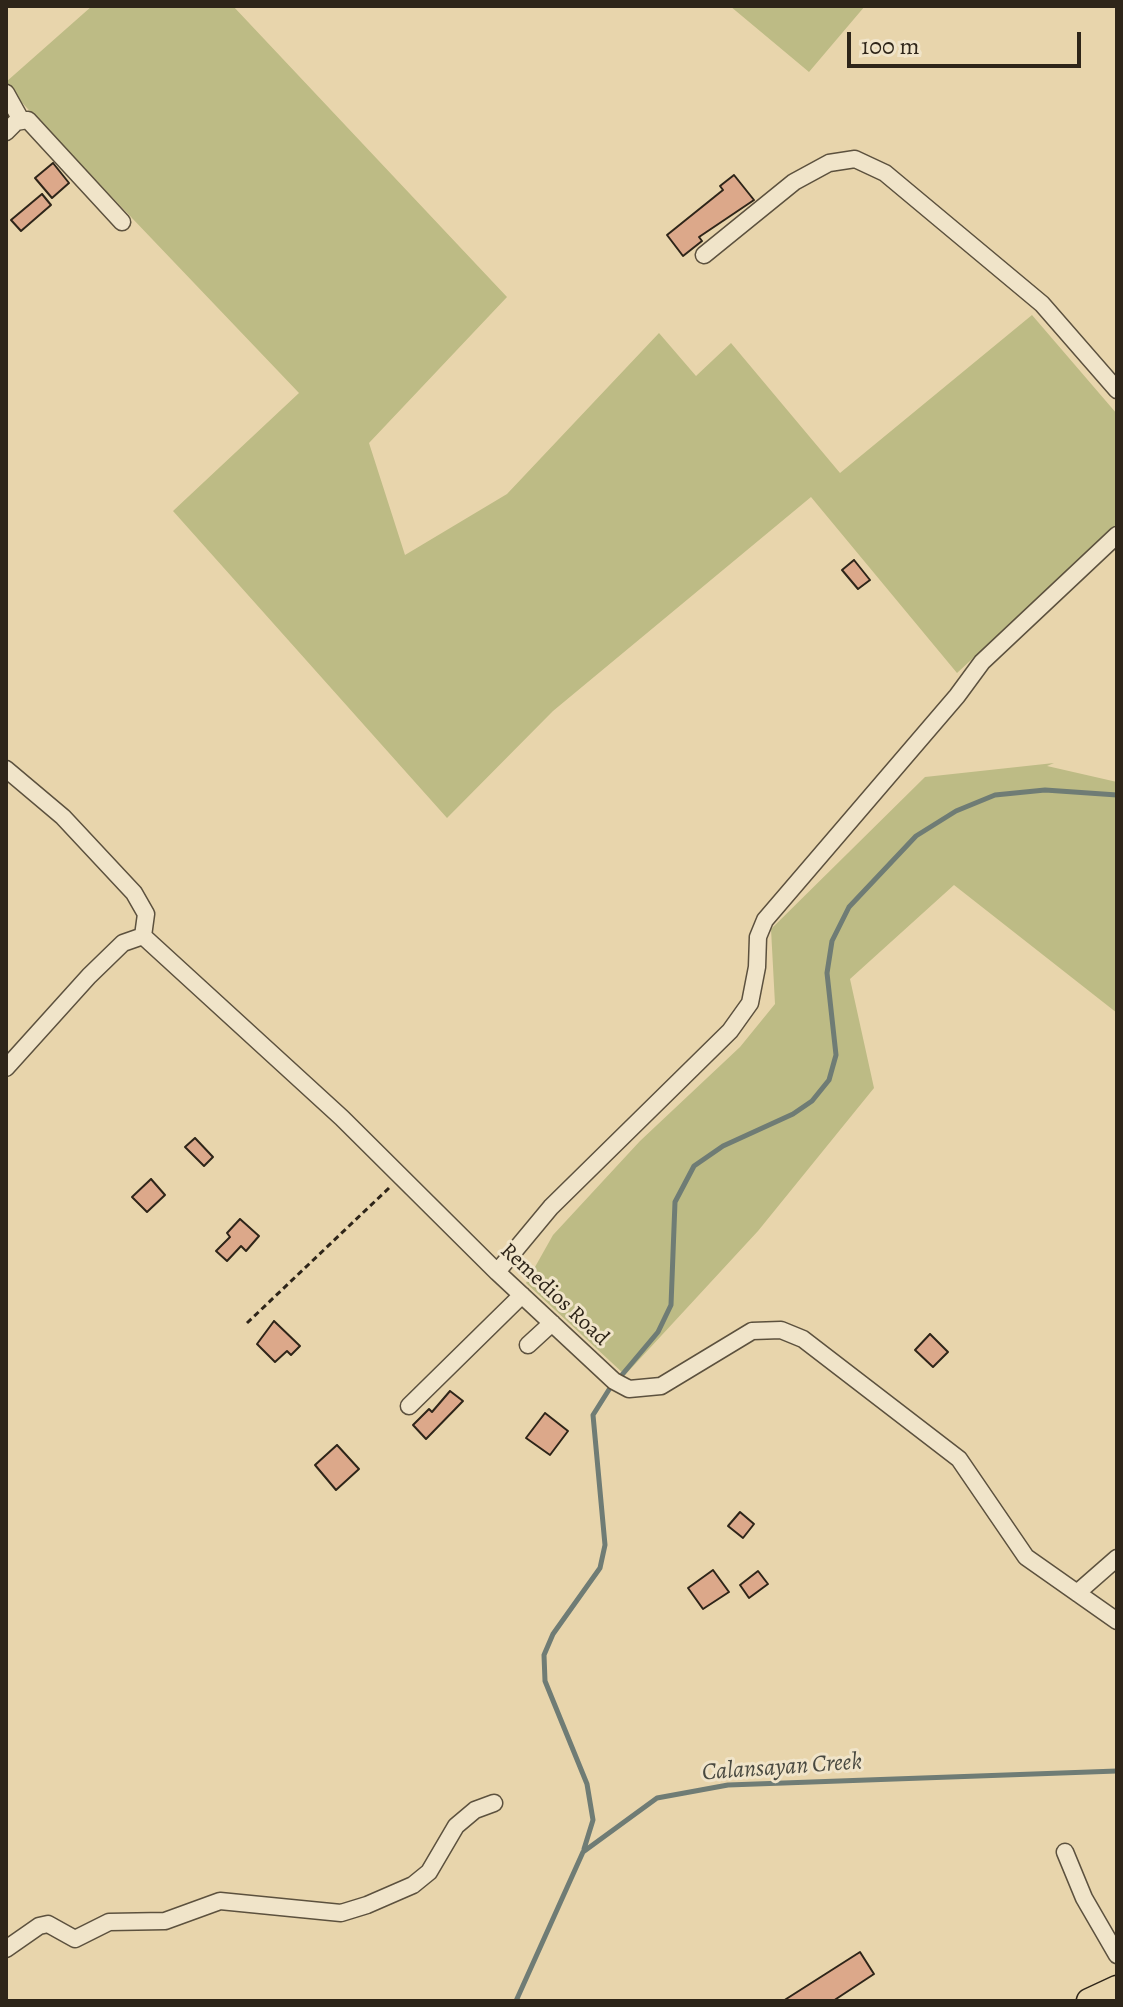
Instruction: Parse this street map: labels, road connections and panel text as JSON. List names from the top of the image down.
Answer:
{
  "streets": {
    "street": ["Remedios Road"]
  },
  "water": ["Calansayan Creek"],
  "scale_bar": "100 m"
}
